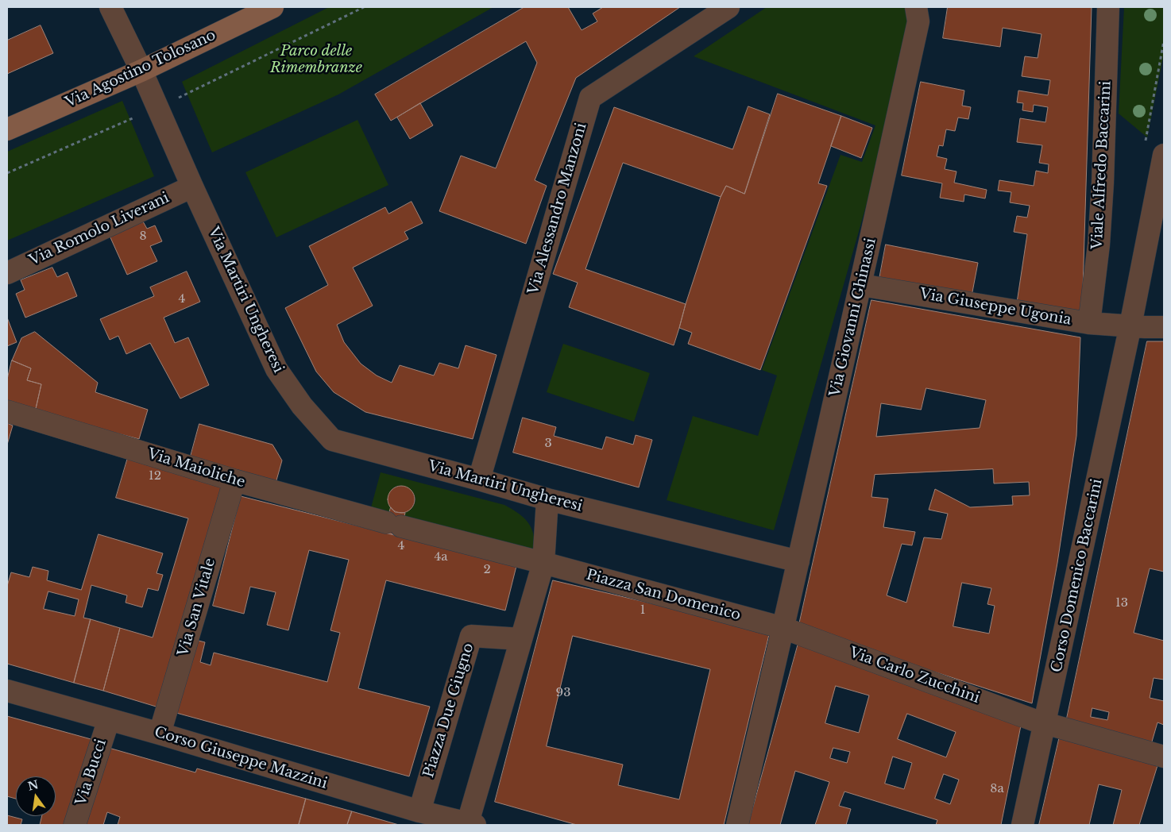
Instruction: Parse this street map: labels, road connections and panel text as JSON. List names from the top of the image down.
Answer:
{
  "streets": {
    "main road": ["Via Agostino Tolosano"],
    "street": [
      "Viale Alfredo Baccarini",
      "Via Alessandro Manzoni",
      "Via Romolo Liverani",
      "Via Martiri Ungheresi",
      "Via Giuseppe Ugonia",
      "Via Giovanni Ghinassi",
      "Via Maioliche",
      "Corso Domenico Baccarini",
      "Piazza San Domenico",
      "Via San Vitale",
      "Via Carlo Zucchini",
      "Piazza Due Giugno",
      "Corso Giuseppe Mazzini",
      "Via Bucci"
    ]
  },
  "crossings": [
    ["Via Agostino Tolosano", "Via Martiri Ungheresi"],
    ["Viale Alfredo Baccarini", "Via Giuseppe Ugonia"],
    ["Via Alessandro Manzoni", "Via Martiri Ungheresi"],
    ["Via Romolo Liverani", "Via Martiri Ungheresi"],
    ["Via Martiri Ungheresi", "Via Giovanni Ghinassi"],
    ["Via Giuseppe Ugonia", "Via Giovanni Ghinassi"],
    ["Via Giuseppe Ugonia", "Corso Domenico Baccarini"],
    ["Via Giovanni Ghinassi", "Piazza San Domenico"],
    ["Via Giovanni Ghinassi", "Via Carlo Zucchini"],
    ["Via Maioliche", "Piazza San Domenico"],
    ["Via Maioliche", "Via San Vitale"],
    ["Corso Domenico Baccarini", "Via Carlo Zucchini"],
    ["Piazza San Domenico", "Via Carlo Zucchini"],
    ["Via San Vitale", "Corso Giuseppe Mazzini"],
    ["Piazza Due Giugno", "Corso Giuseppe Mazzini"],
    ["Corso Giuseppe Mazzini", "Via Bucci"]
  ],
  "parks": ["Parco delle Rimembranze"],
  "house_numbers": [
    "8",
    "4",
    "3",
    "12",
    "4",
    "4a",
    "2",
    "13",
    "1",
    "93",
    "8a"
  ],
  "north": "top"
}
